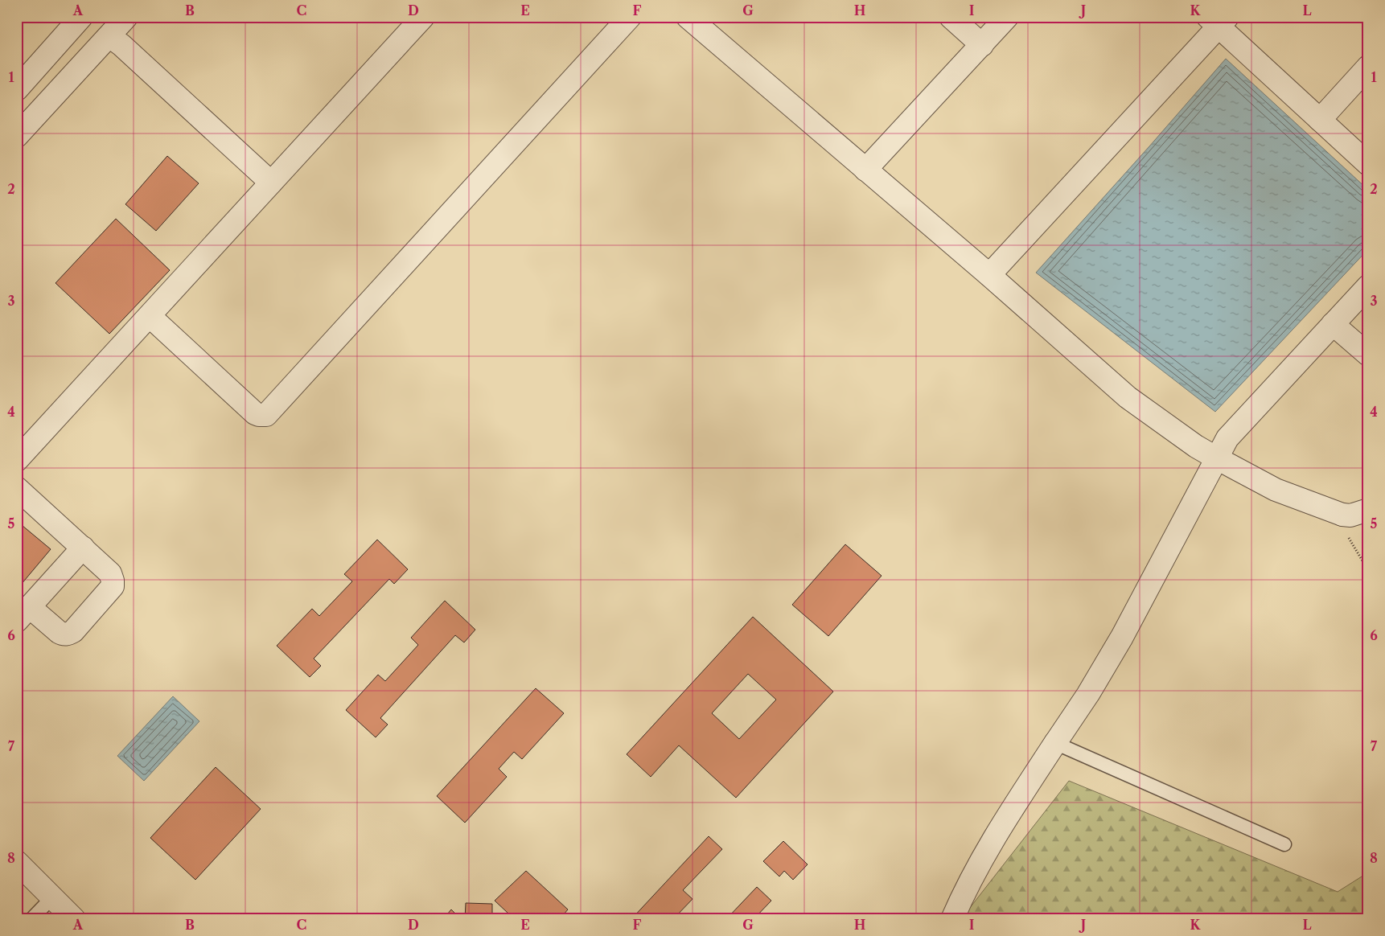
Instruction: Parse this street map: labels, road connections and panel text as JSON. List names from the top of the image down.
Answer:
{
  "grid": {
    "columns": [
      "A",
      "B",
      "C",
      "D",
      "E",
      "F",
      "G",
      "H",
      "I",
      "J",
      "K",
      "L"
    ],
    "rows": [
      "1",
      "2",
      "3",
      "4",
      "5",
      "6",
      "7",
      "8"
    ]
  }
}
